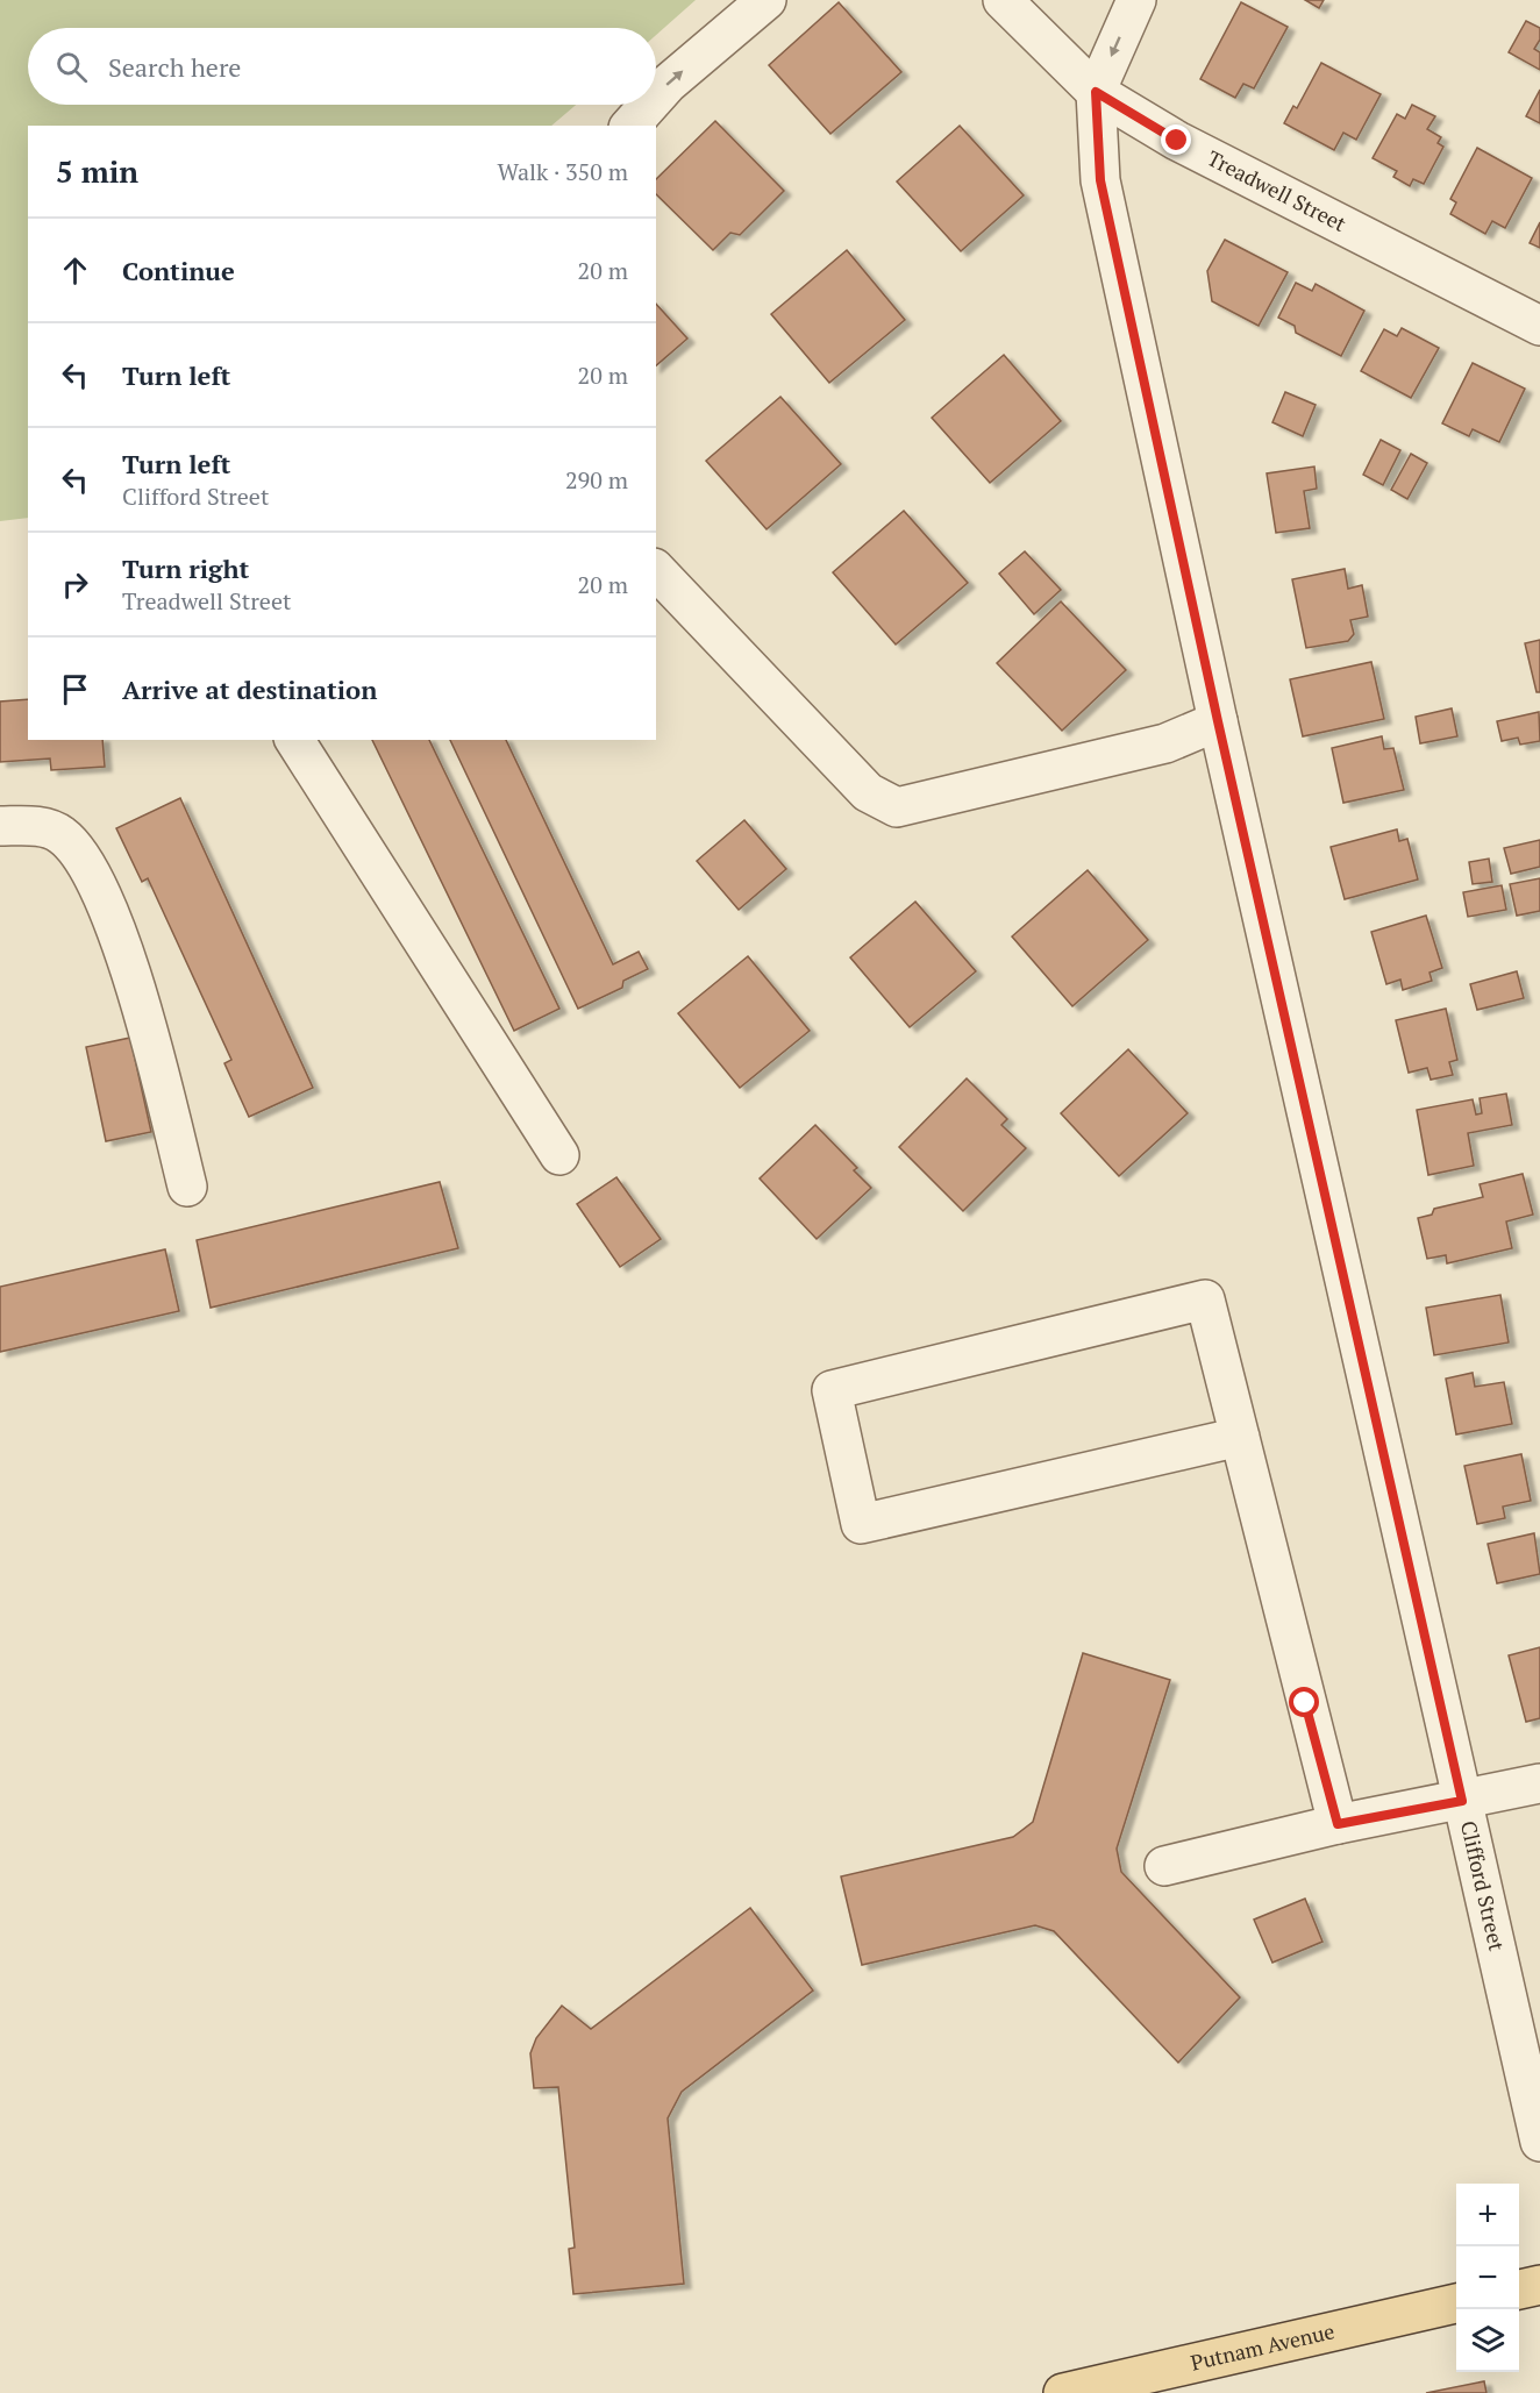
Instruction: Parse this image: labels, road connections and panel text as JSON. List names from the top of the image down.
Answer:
{
  "streets": {
    "main road": ["Putnam Avenue"],
    "street": ["Treadwell Street", "Clifford Street"]
  },
  "crossings": [
    ["Treadwell Street", "Clifford Street"]
  ],
  "page": {
    "search": "Search here",
    "heading": ["5 min", "Walk · 350 m"],
    "list": [
      ["Continue", "20 m"],
      ["Turn left", "20 m"],
      ["Turn left", "Clifford Street", "290 m"],
      ["Turn right", "Treadwell Street", "20 m"],
      "Arrive at destination"
    ],
    "map_buttons": ["+", "−"]
  }
}
